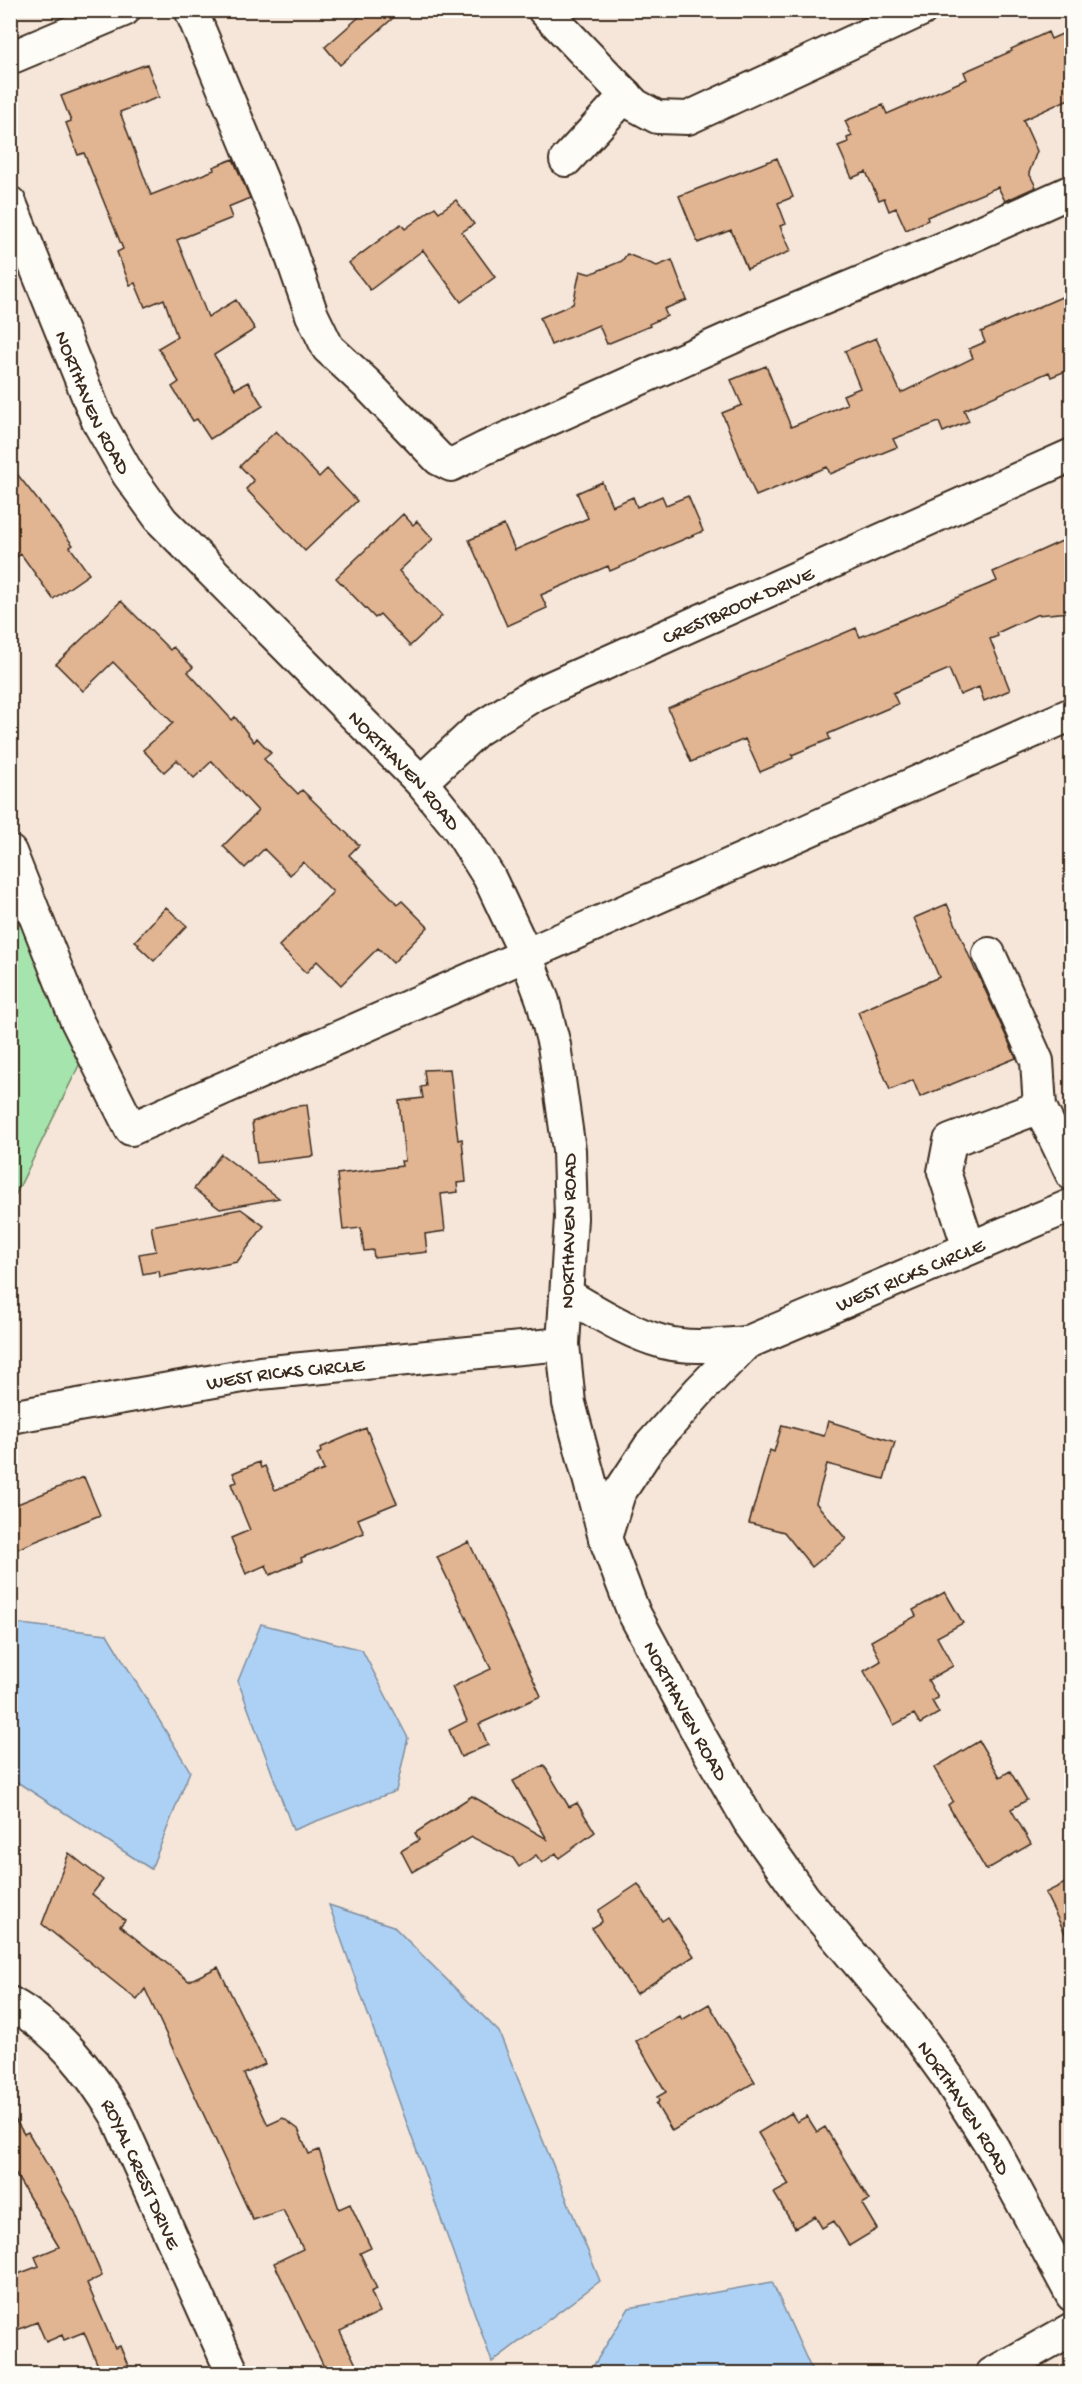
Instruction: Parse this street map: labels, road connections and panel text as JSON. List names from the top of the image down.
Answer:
{
  "streets": {
    "street": [
      "NORTHAVEN ROAD",
      "CRESTBROOK DRIVE",
      "WEST RICKS CIRCLE",
      "ROYAL CREST DRIVE"
    ]
  },
  "crossings": [
    ["NORTHAVEN ROAD", "CRESTBROOK DRIVE"],
    ["NORTHAVEN ROAD", "WEST RICKS CIRCLE"]
  ]
}
